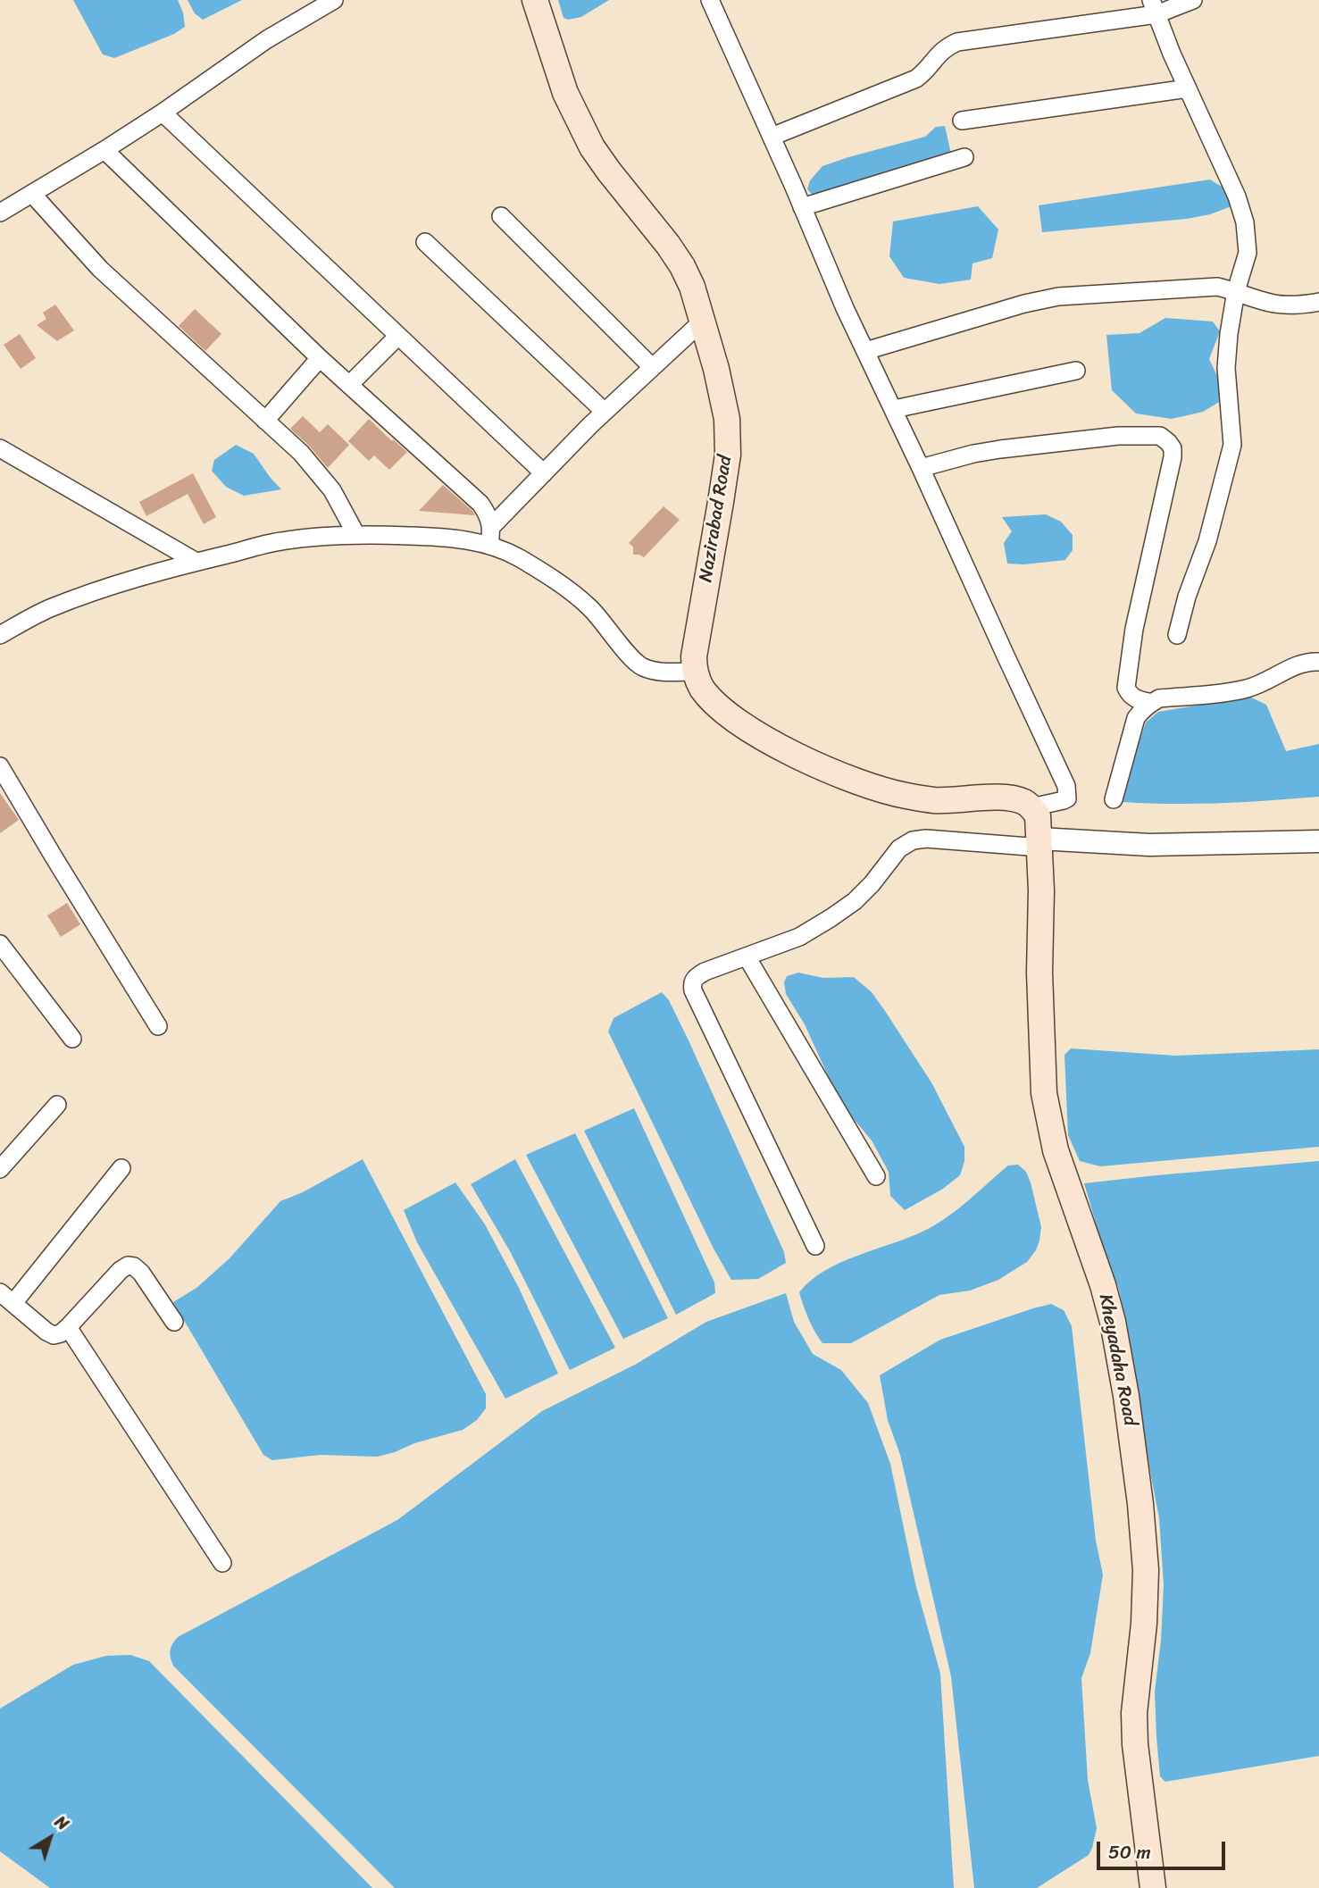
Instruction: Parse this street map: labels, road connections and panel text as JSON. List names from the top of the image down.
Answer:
{
  "streets": {
    "main road": ["Nazirabad Road", "Kheyadaha Road"]
  },
  "scale_bar": "50 m",
  "north": "top right"
}
